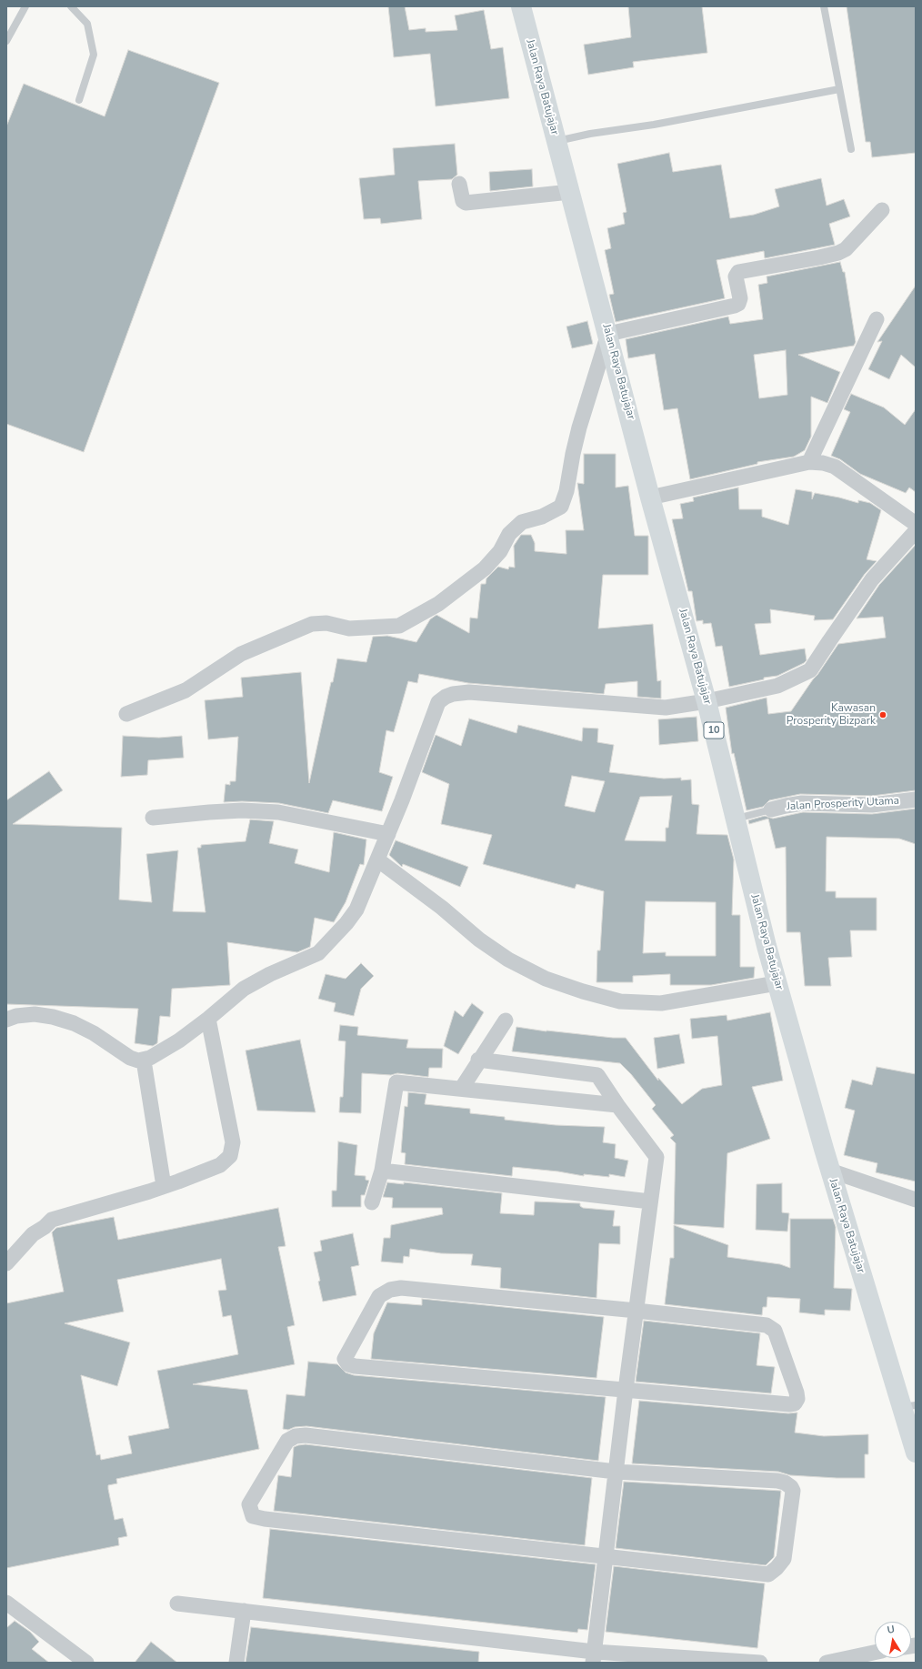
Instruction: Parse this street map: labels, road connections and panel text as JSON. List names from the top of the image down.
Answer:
{
  "streets": {
    "highway": ["Jalan Raya Batujajar", "10"],
    "street": ["Jalan Prosperity Utama"]
  },
  "places": ["Kawasan Prosperity Bizpark"],
  "north": "top"
}
